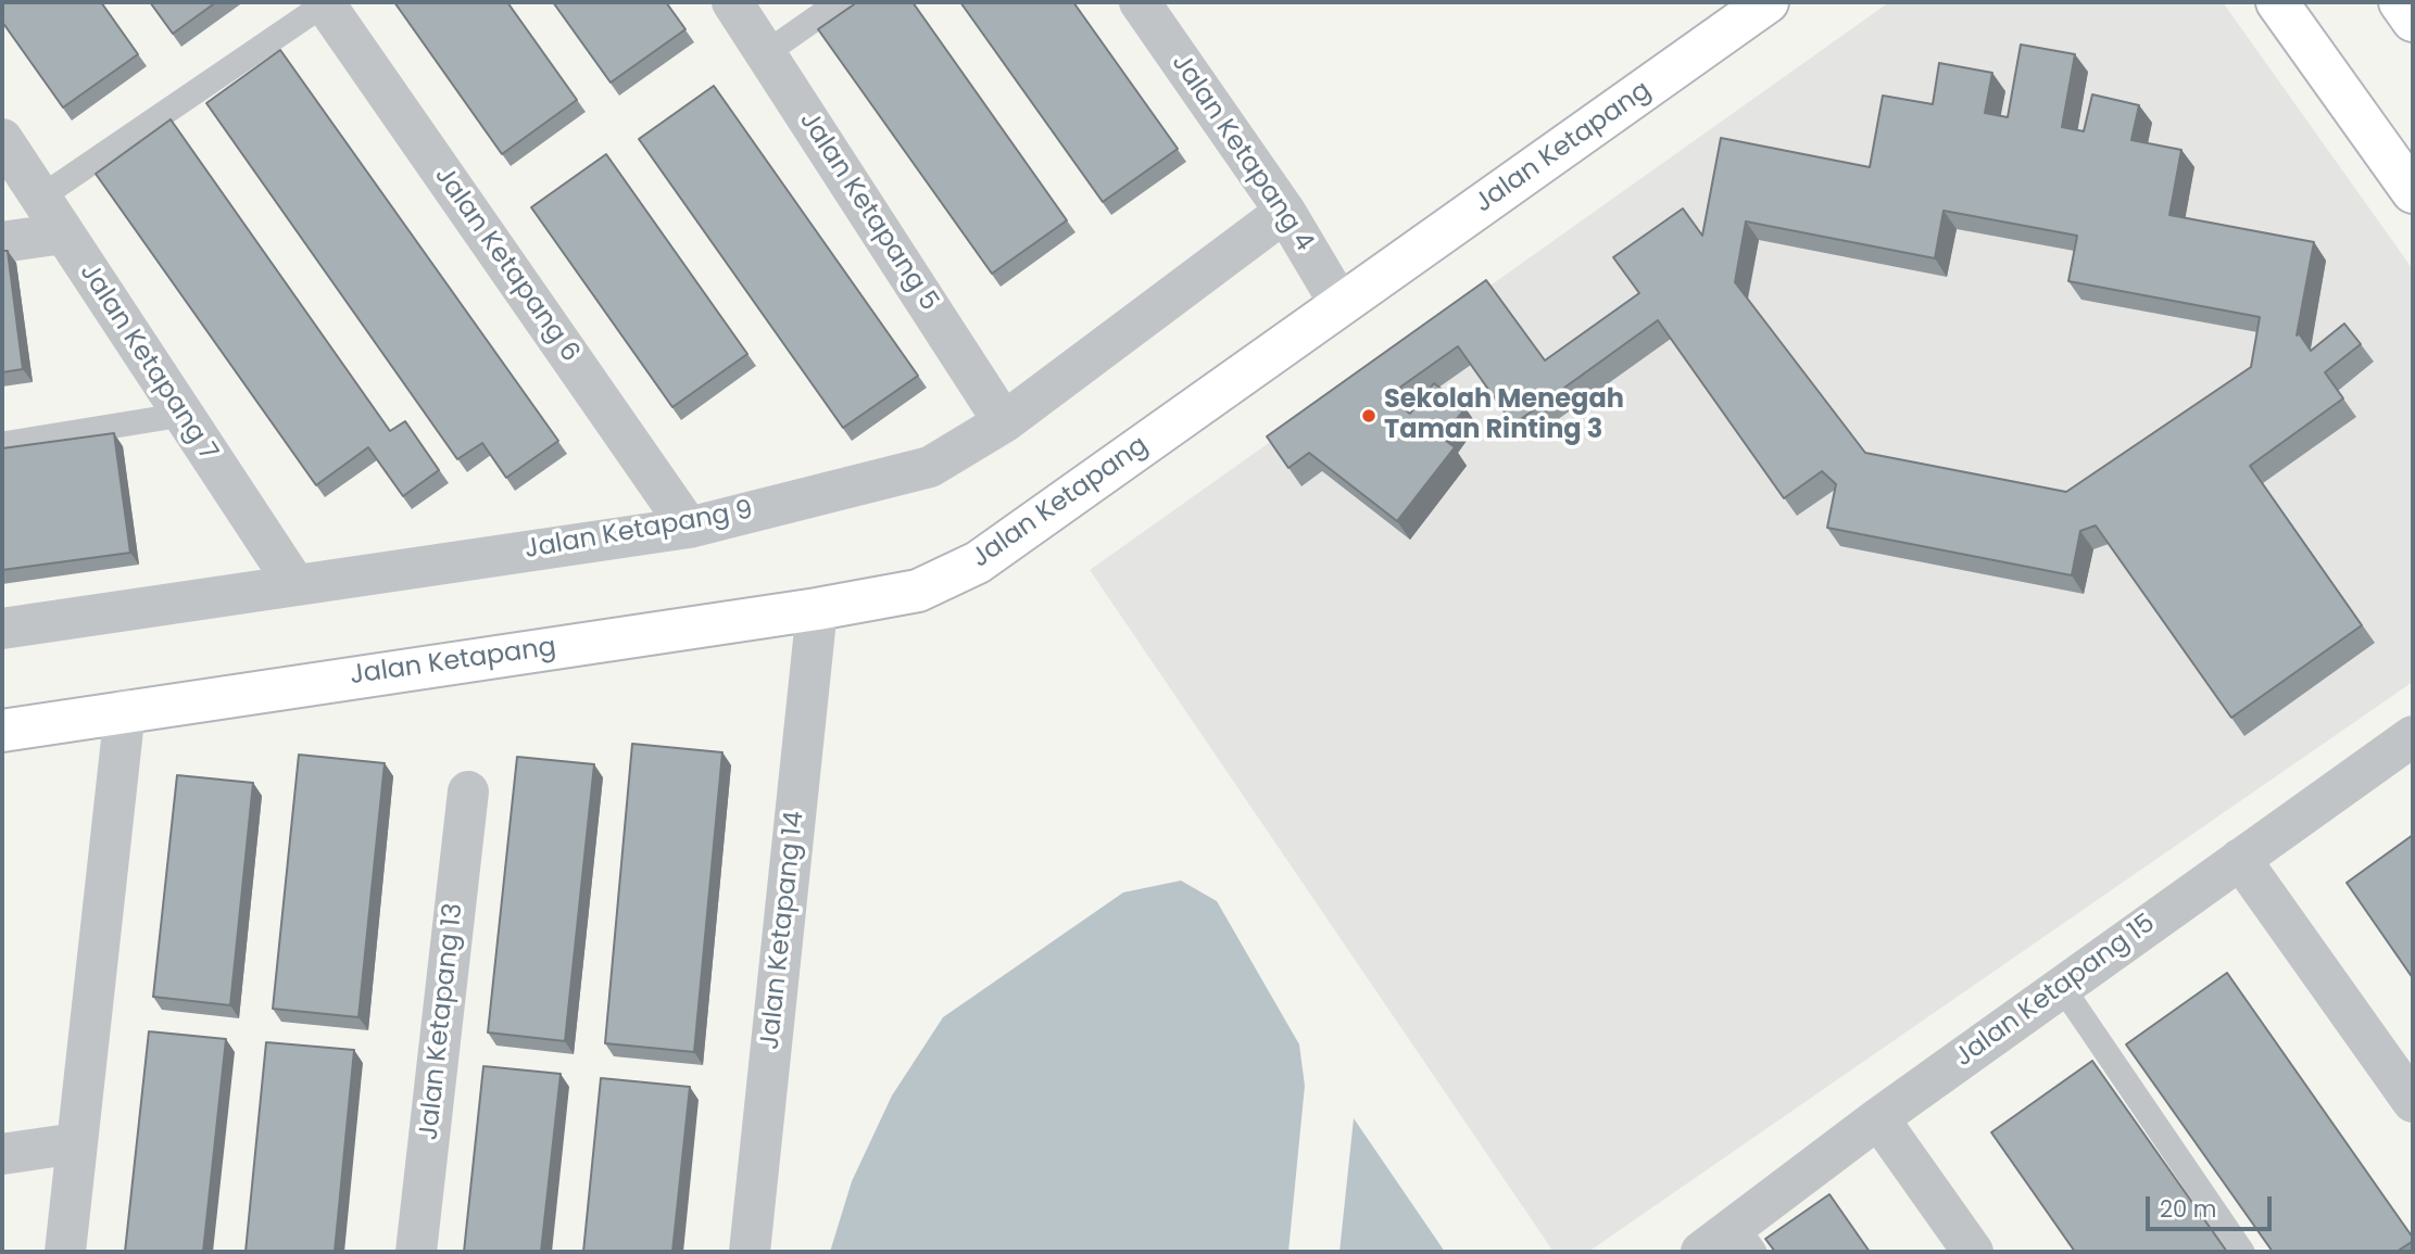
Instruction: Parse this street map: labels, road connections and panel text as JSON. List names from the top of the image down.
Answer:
{
  "streets": {
    "street": [
      "Jalan Ketapang",
      "Jalan Ketapang 4",
      "Jalan Ketapang 5",
      "Jalan Ketapang 6",
      "Jalan Ketapang 7",
      "Jalan Ketapang 9",
      "Jalan Ketapang 14",
      "Jalan Ketapang 15",
      "Jalan Ketapang 13"
    ]
  },
  "crossings": [
    ["Jalan Ketapang", "Jalan Ketapang 4"],
    ["Jalan Ketapang", "Jalan Ketapang 14"],
    ["Jalan Ketapang 4", "Jalan Ketapang 9"],
    ["Jalan Ketapang 5", "Jalan Ketapang 9"],
    ["Jalan Ketapang 6", "Jalan Ketapang 9"],
    ["Jalan Ketapang 7", "Jalan Ketapang 9"]
  ],
  "places": ["Sekolah Menegah Taman Rinting 3"],
  "scale_bar": "20 m"
}
